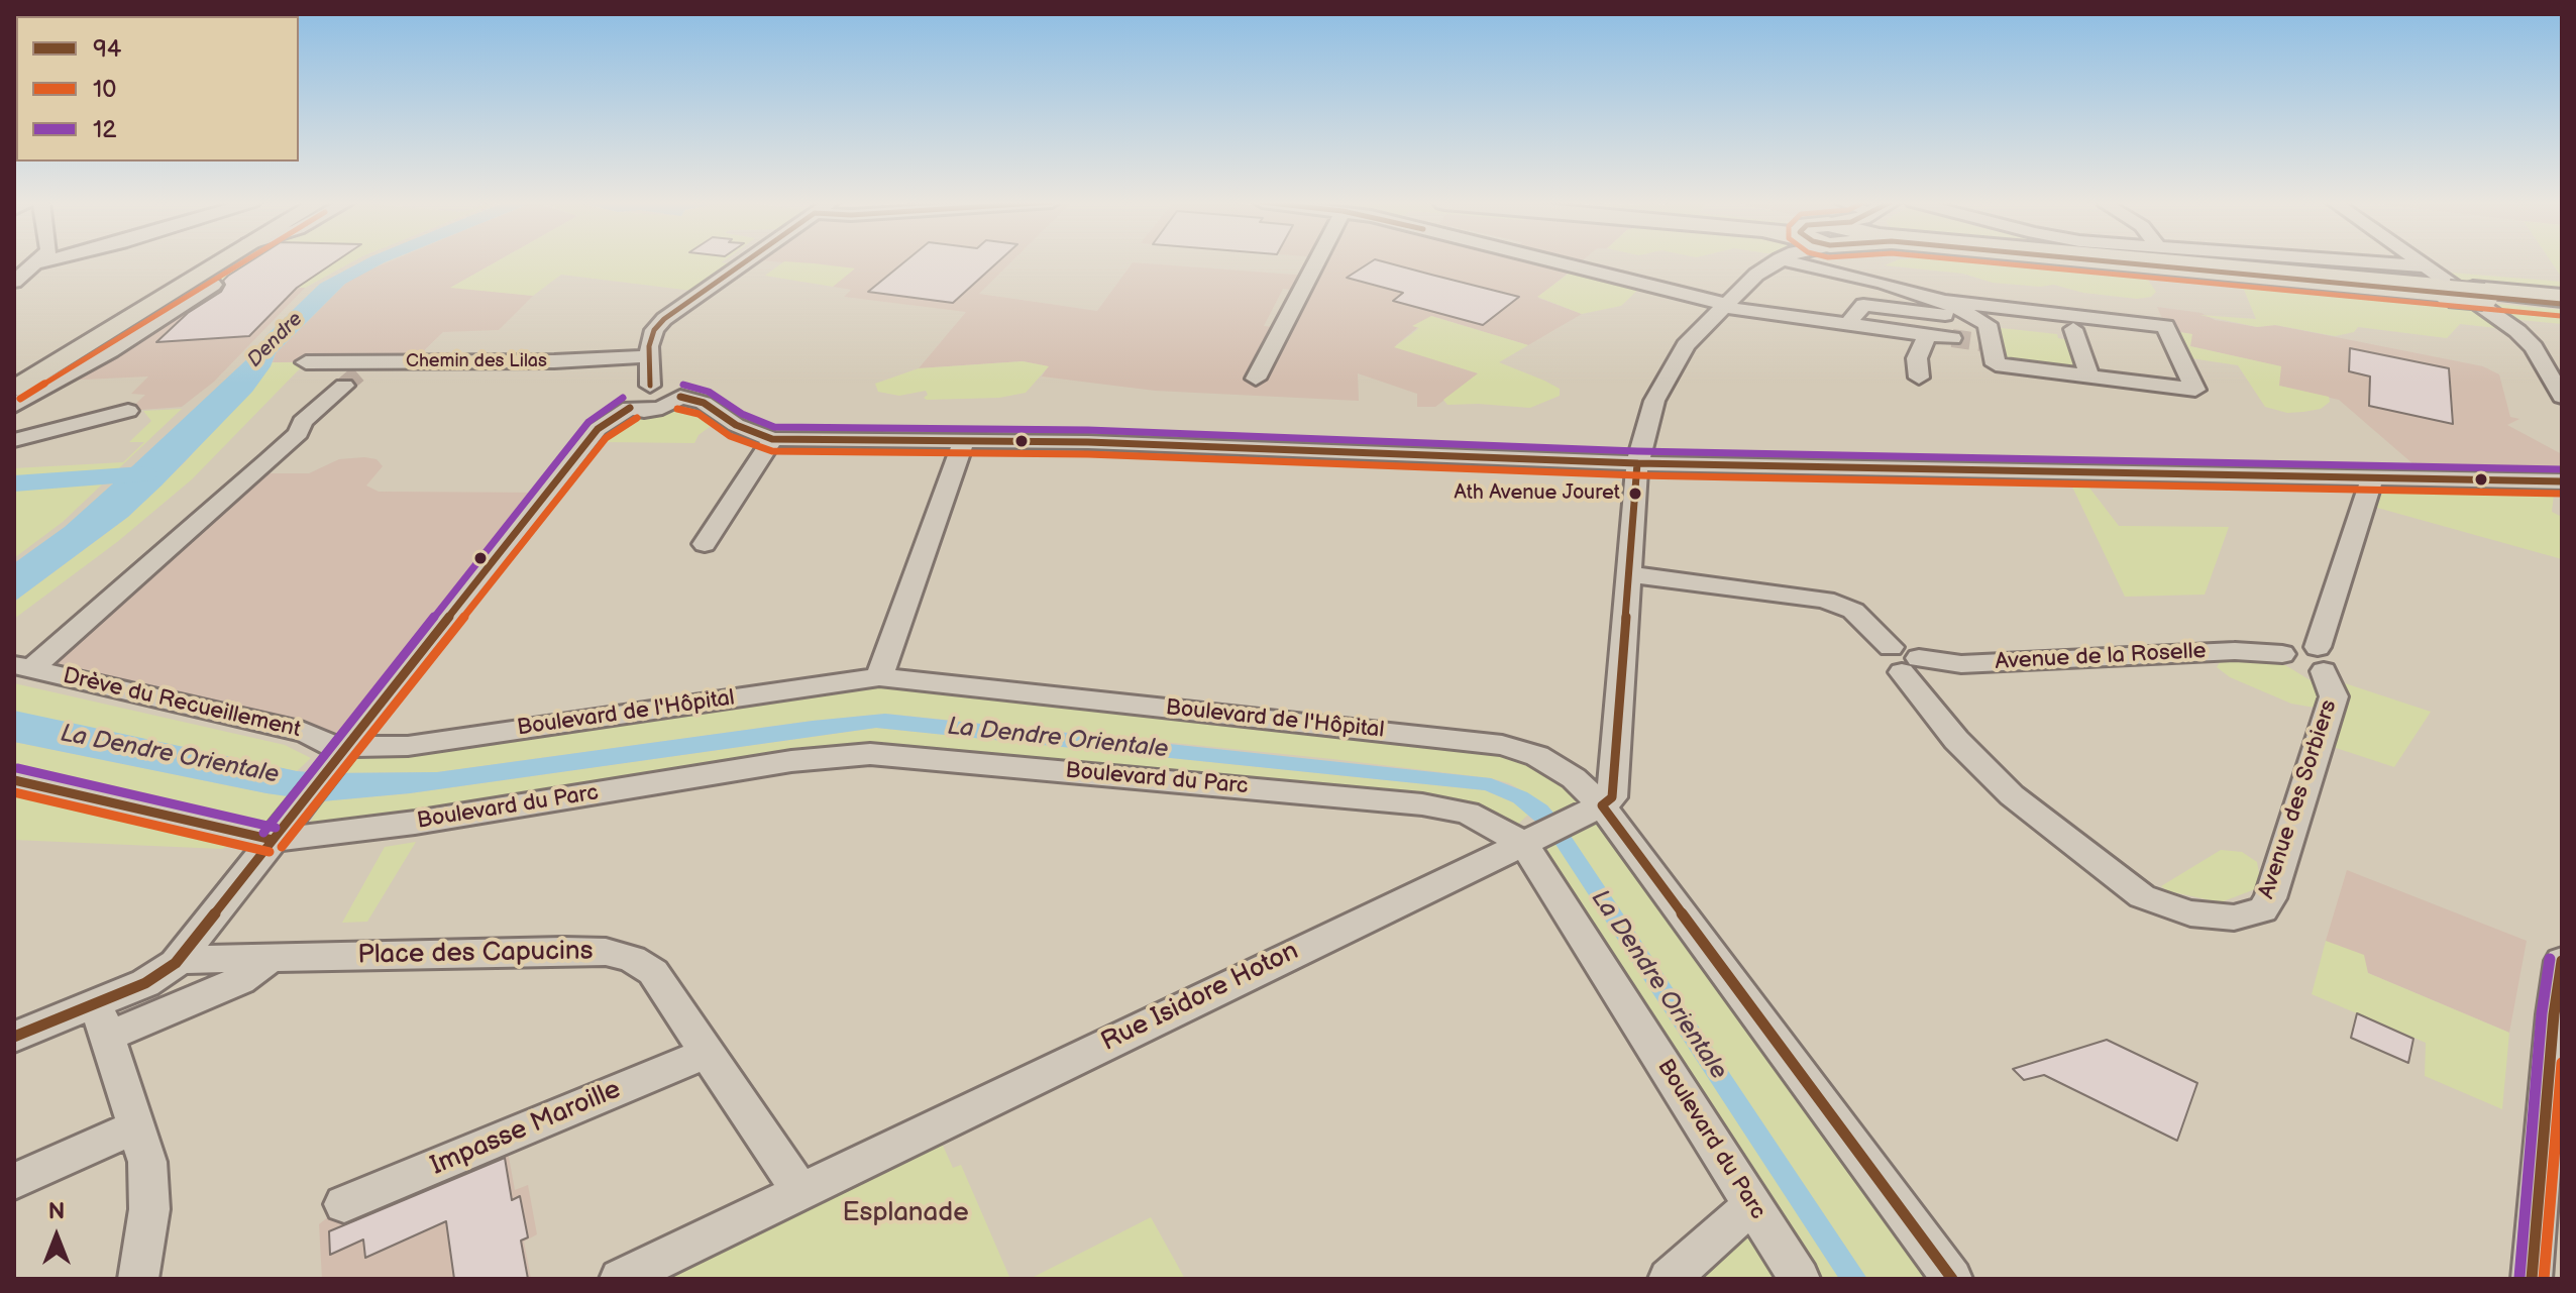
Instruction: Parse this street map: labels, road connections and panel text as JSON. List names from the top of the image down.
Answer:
{
  "streets": {
    "street": [
      "Chemin des Lilas",
      "Avenue de la Roselle",
      "Drève du Recueillement",
      "Boulevard de l'Hôpital",
      "Boulevard du Parc",
      "Avenue des Sorbiers",
      "Place des Capucins",
      "Rue Isidore Hoton",
      "Impasse Maroille"
    ]
  },
  "crossings": [
    ["Avenue de la Roselle", "Avenue des Sorbiers"],
    ["Drève du Recueillement", "Boulevard de l'Hôpital"],
    ["Boulevard de l'Hôpital", "Rue Isidore Hoton"],
    ["Boulevard du Parc", "Rue Isidore Hoton"],
    ["Place des Capucins", "Rue Isidore Hoton"],
    ["Place des Capucins", "Impasse Maroille"]
  ],
  "water": ["Dendre", "La Dendre Orientale"],
  "parks": ["Esplanade"],
  "places": ["Ath Avenue Jouret"],
  "lines": ["transit line 94", "transit line 10", "transit line 12"],
  "legend": ["94", "10", "12"],
  "north": "top"
}
